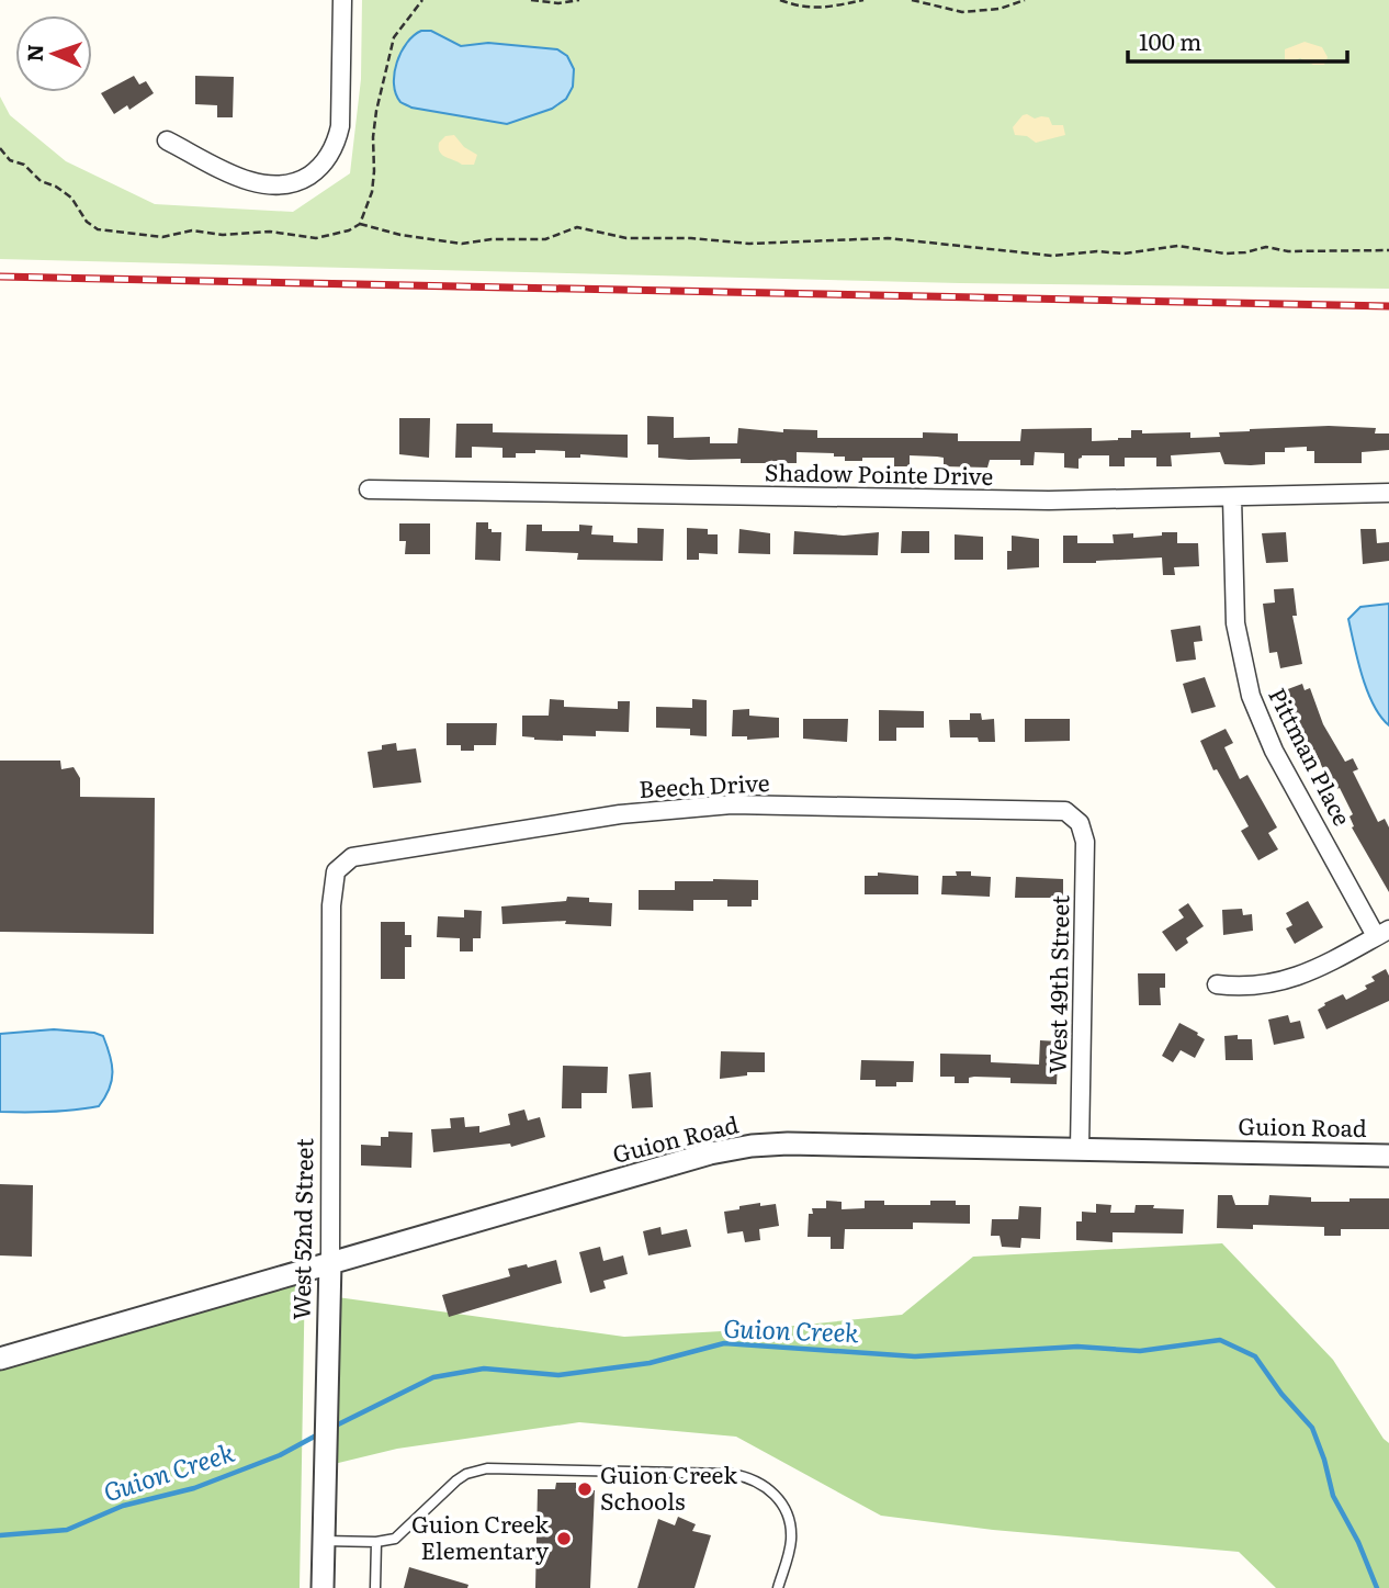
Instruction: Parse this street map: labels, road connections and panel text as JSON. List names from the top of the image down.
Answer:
{
  "streets": {
    "street": [
      "Shadow Pointe Drive",
      "Pittman Place",
      "Beech Drive",
      "West 49th Street",
      "Guion Road",
      "West 52nd Street"
    ]
  },
  "crossings": [
    ["Shadow Pointe Drive", "Pittman Place"],
    ["Beech Drive", "West 49th Street"],
    ["Beech Drive", "West 52nd Street"],
    ["West 49th Street", "Guion Road"],
    ["Guion Road", "West 52nd Street"]
  ],
  "water": ["Guion Creek"],
  "places": ["Guion Creek Schools", "Guion Creek Elementary"],
  "scale_bar": "100 m",
  "north": "left"
}
